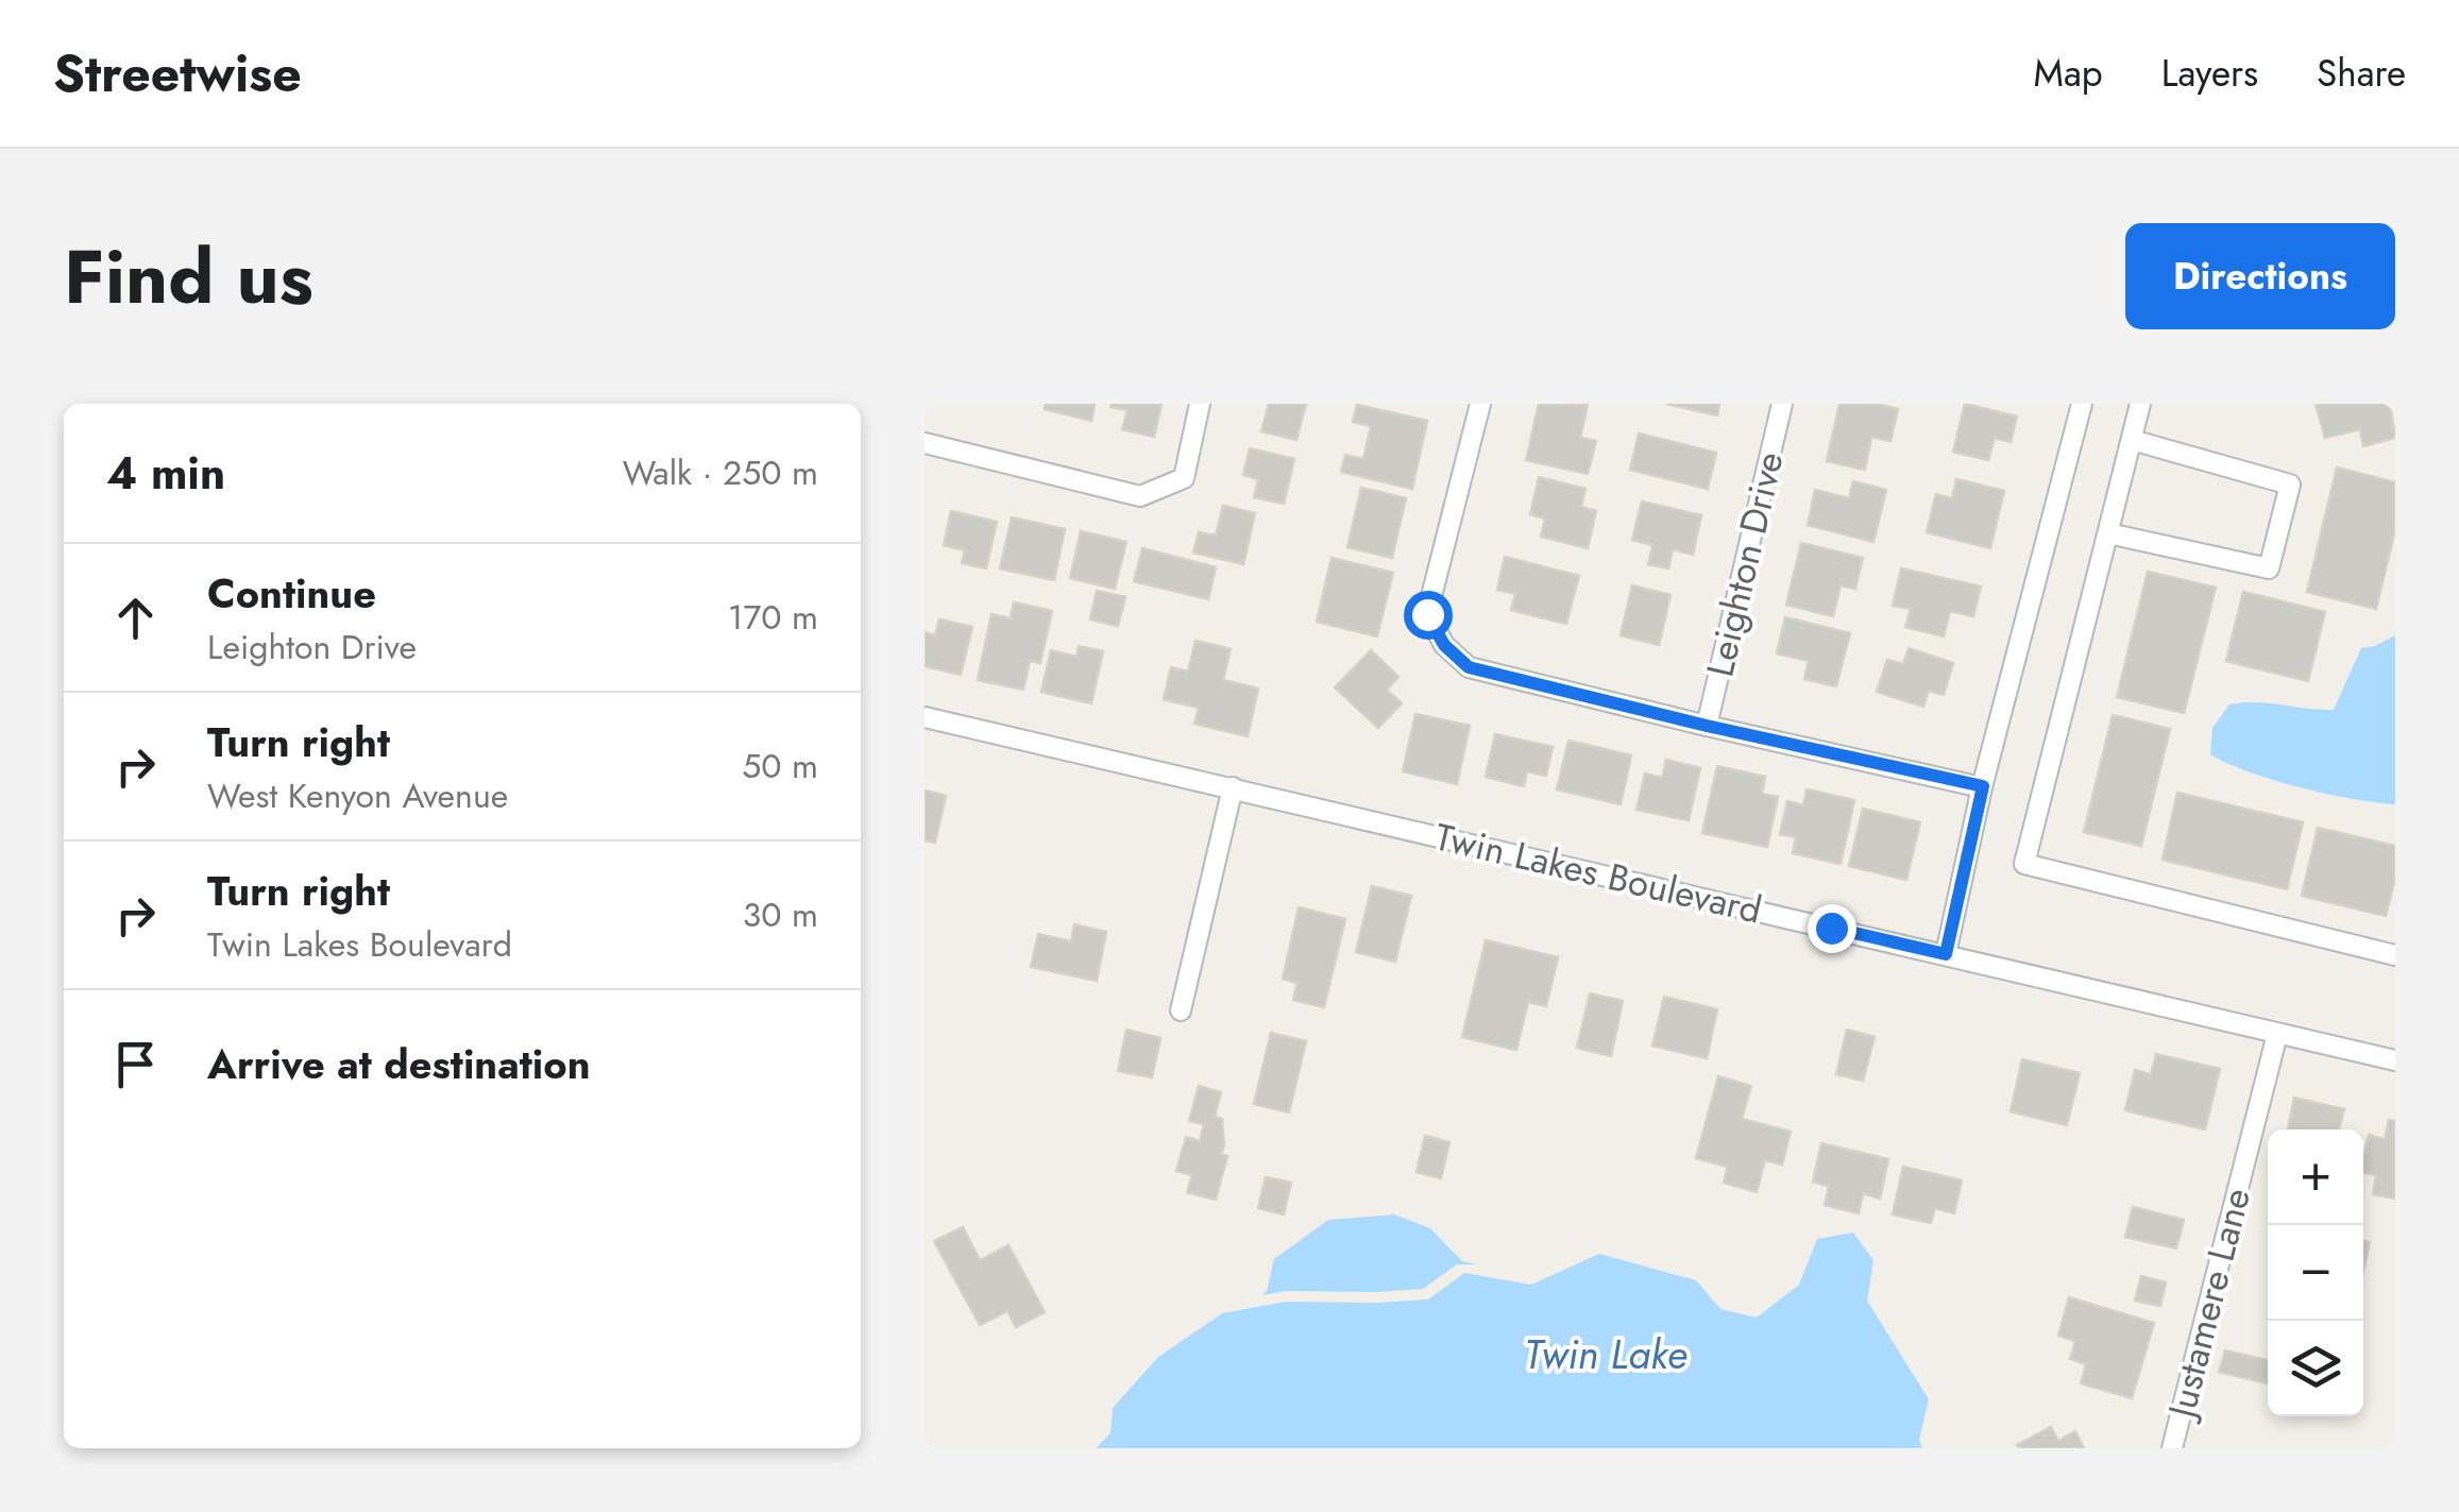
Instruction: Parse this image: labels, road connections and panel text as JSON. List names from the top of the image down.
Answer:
{
  "streets": {
    "street": ["Leighton Drive", "Twin Lakes Boulevard", "Justamere Lane"]
  },
  "crossings": [
    ["Twin Lakes Boulevard", "Justamere Lane"]
  ],
  "water": ["Twin Lake"],
  "page": {
    "header": "Streetwise",
    "nav": ["Map", "Layers", "Share"],
    "title": "Find us",
    "buttons": "Directions",
    "heading": ["4 min", "Walk · 250 m"],
    "list": [
      ["Continue", "Leighton Drive", "170 m"],
      ["Turn right", "West Kenyon Avenue", "50 m"],
      ["Turn right", "Twin Lakes Boulevard", "30 m"],
      "Arrive at destination"
    ],
    "map_buttons": ["+", "−"]
  }
}
